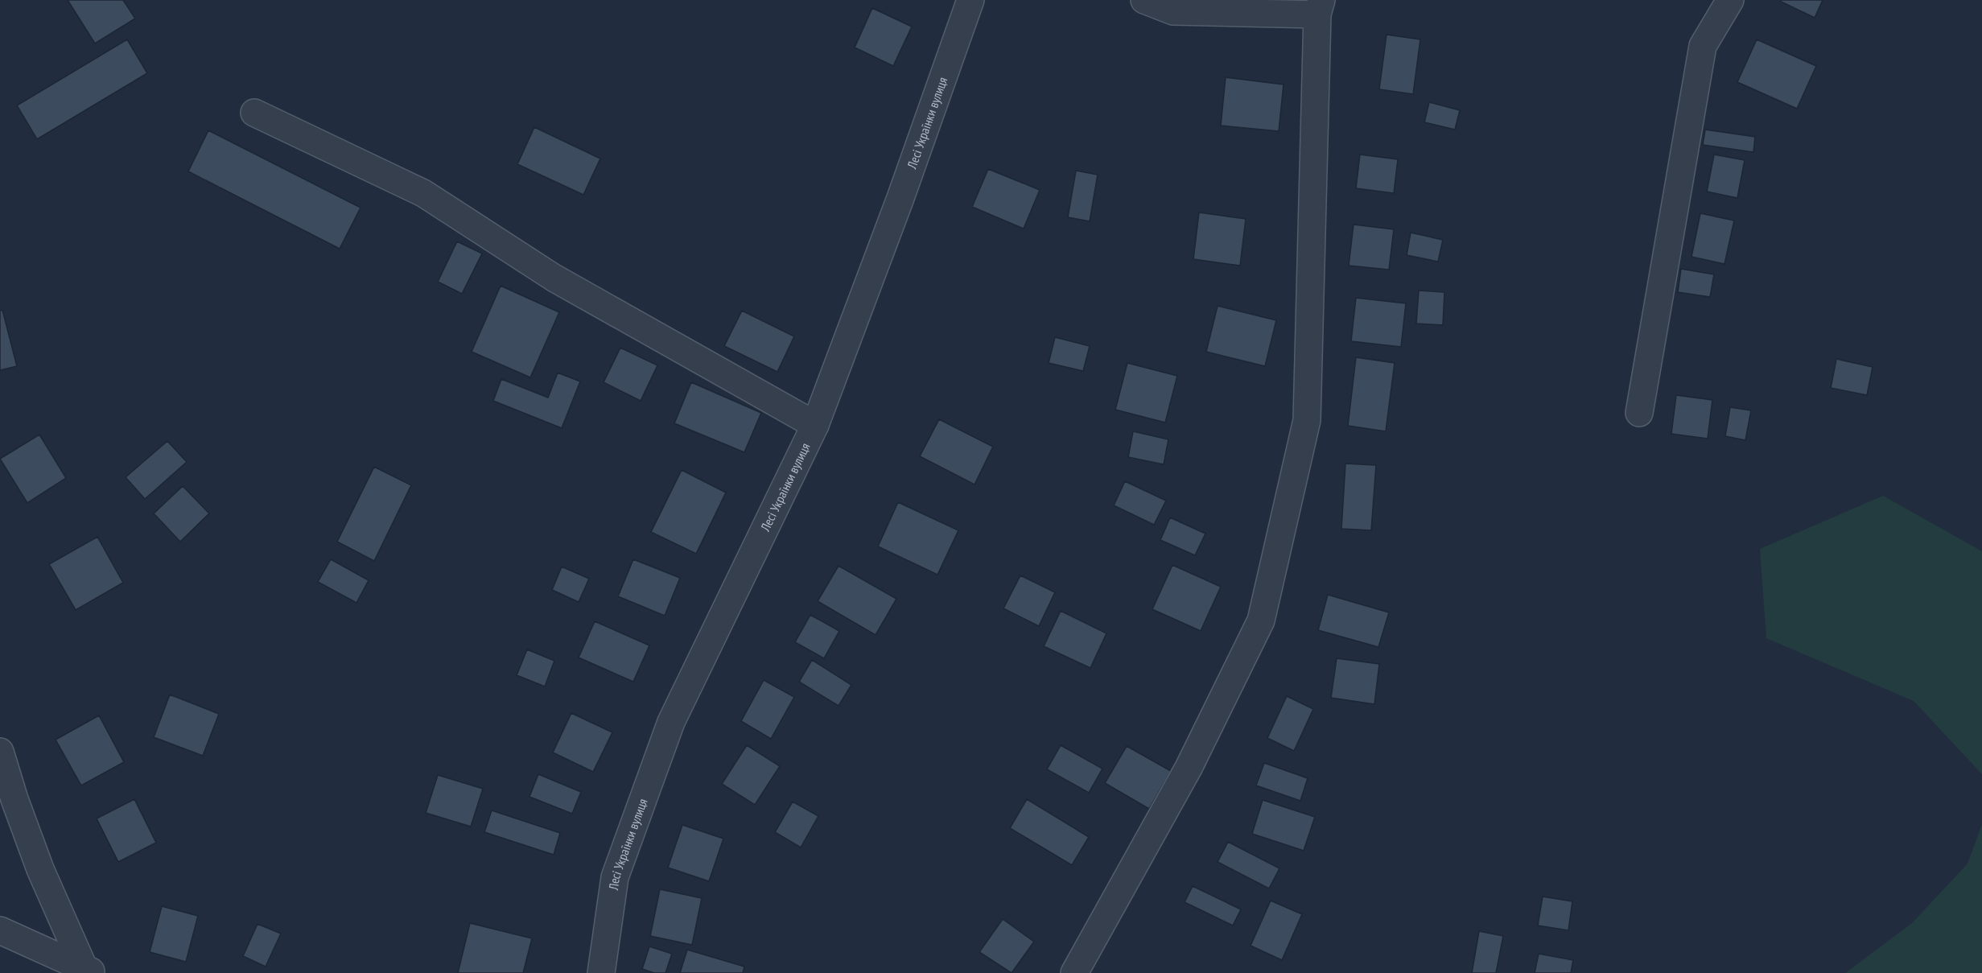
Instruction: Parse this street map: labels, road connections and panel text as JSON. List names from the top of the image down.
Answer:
{
  "streets": {
    "street": ["Лесі Українки вулиця"]
  }
}
